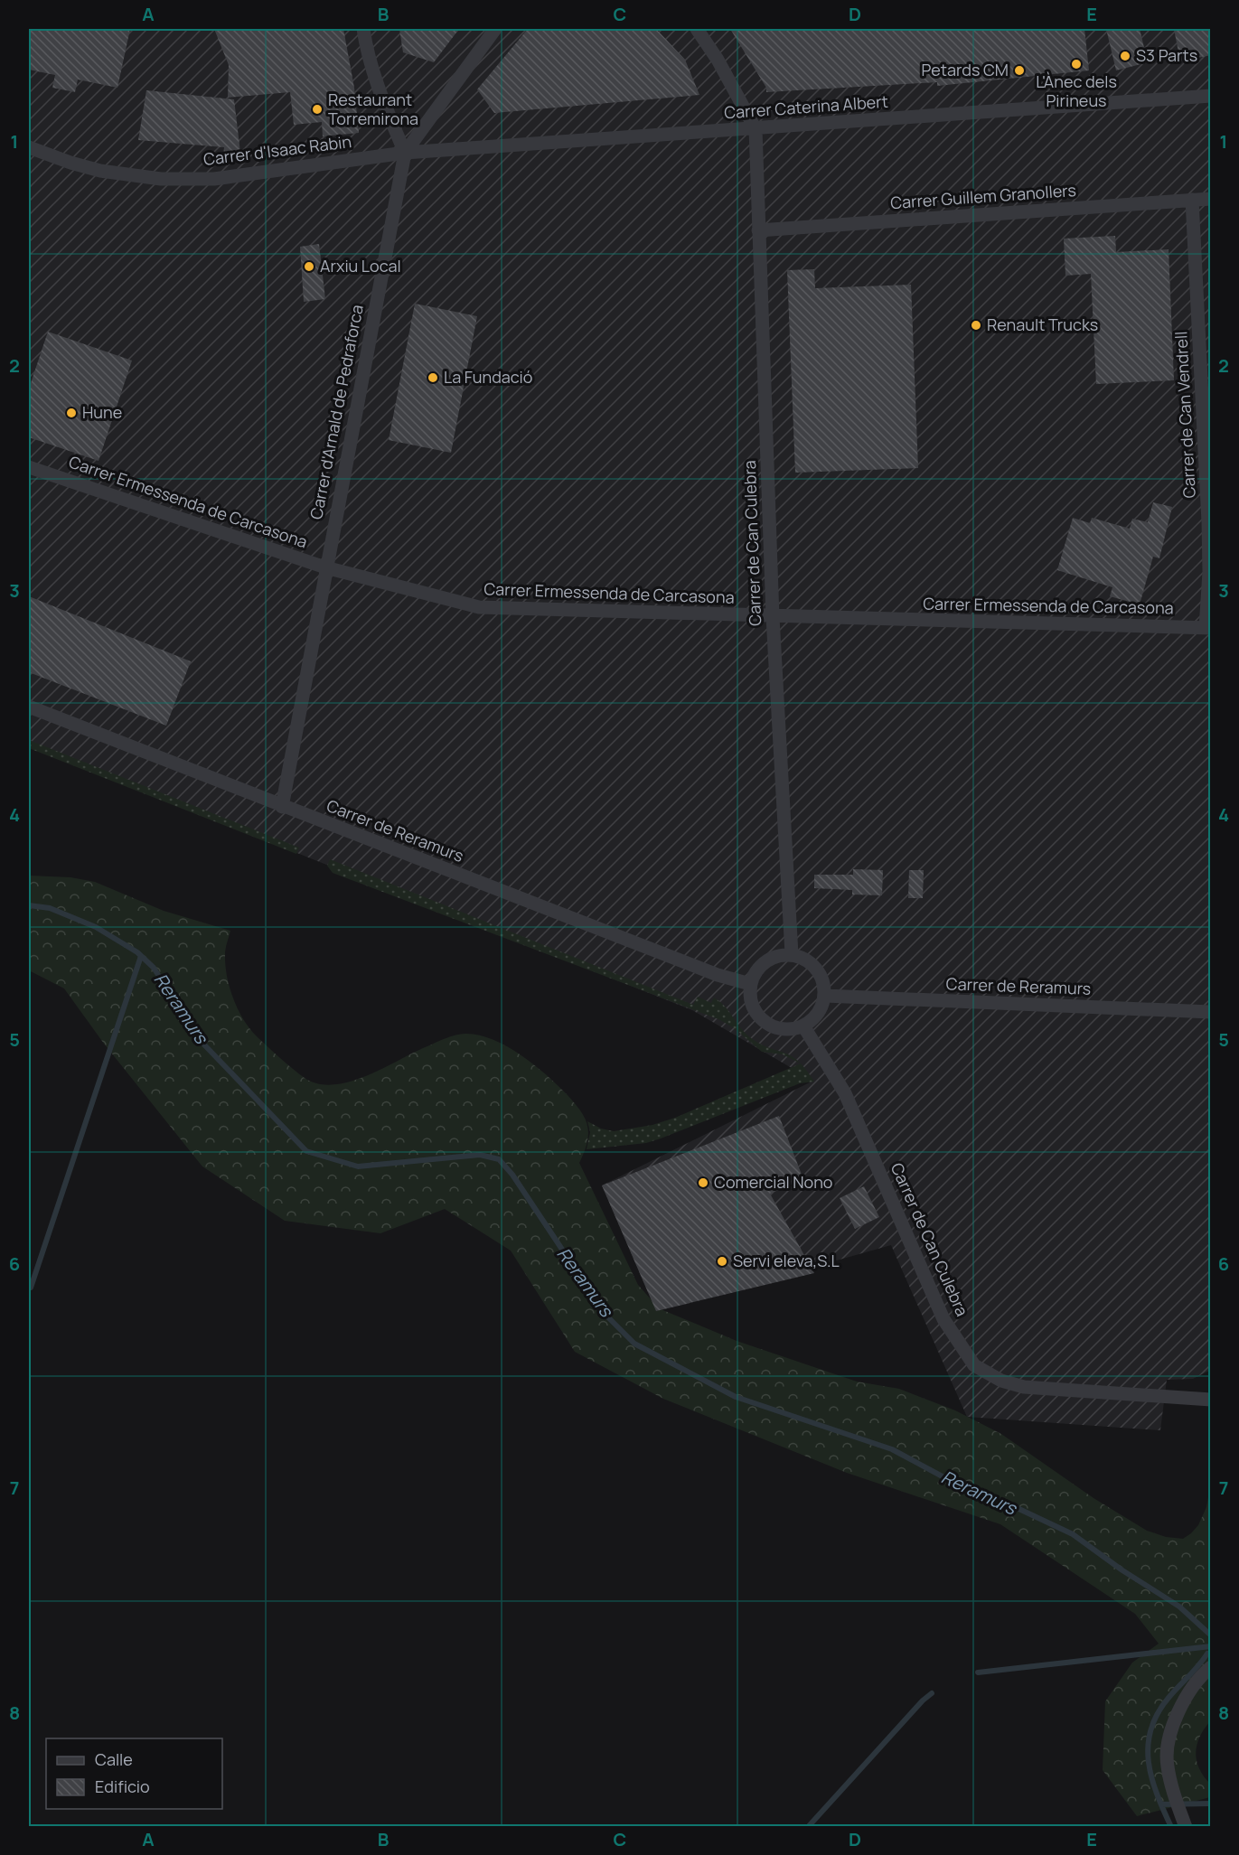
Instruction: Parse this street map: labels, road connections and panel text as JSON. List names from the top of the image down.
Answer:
{
  "streets": {
    "street": [
      "Carrer Caterina Albert",
      "Carrer d'Isaac Rabin",
      "Carrer Guillem Granollers",
      "Carrer d'Arnald de Pedraforca",
      "Carrer de Can Vendrell",
      "Carrer Ermessenda de Carcasona",
      "Carrer de Can Culebra",
      "Carrer de Reramurs"
    ]
  },
  "crossings": [
    ["Carrer Caterina Albert", "Carrer d'Isaac Rabin"],
    ["Carrer Caterina Albert", "Carrer d'Arnald de Pedraforca"],
    ["Carrer Caterina Albert", "Carrer de Can Culebra"],
    ["Carrer d'Isaac Rabin", "Carrer d'Arnald de Pedraforca"],
    ["Carrer Guillem Granollers", "Carrer de Can Vendrell"],
    ["Carrer Guillem Granollers", "Carrer de Can Culebra"],
    ["Carrer d'Arnald de Pedraforca", "Carrer Ermessenda de Carcasona"],
    ["Carrer d'Arnald de Pedraforca", "Carrer de Reramurs"],
    ["Carrer de Can Vendrell", "Carrer Ermessenda de Carcasona"],
    ["Carrer Ermessenda de Carcasona", "Carrer de Can Culebra"],
    ["Carrer de Can Culebra", "Carrer de Reramurs"]
  ],
  "water": ["Reramurs"],
  "places": [
    "S3 Parts",
    "L'Ànec dels Pirineus",
    "Petards CM",
    "Restaurant Torremirona",
    "Arxiu Local",
    "Renault Trucks",
    "La Fundació",
    "Hune",
    "Comercial Nono",
    "Servi eleva,S.L"
  ],
  "legend": ["Calle", "Edificio"],
  "grid": {
    "columns": [
      "A",
      "B",
      "C",
      "D",
      "E"
    ],
    "rows": [
      "1",
      "2",
      "3",
      "4",
      "5",
      "6",
      "7",
      "8"
    ]
  }
}
